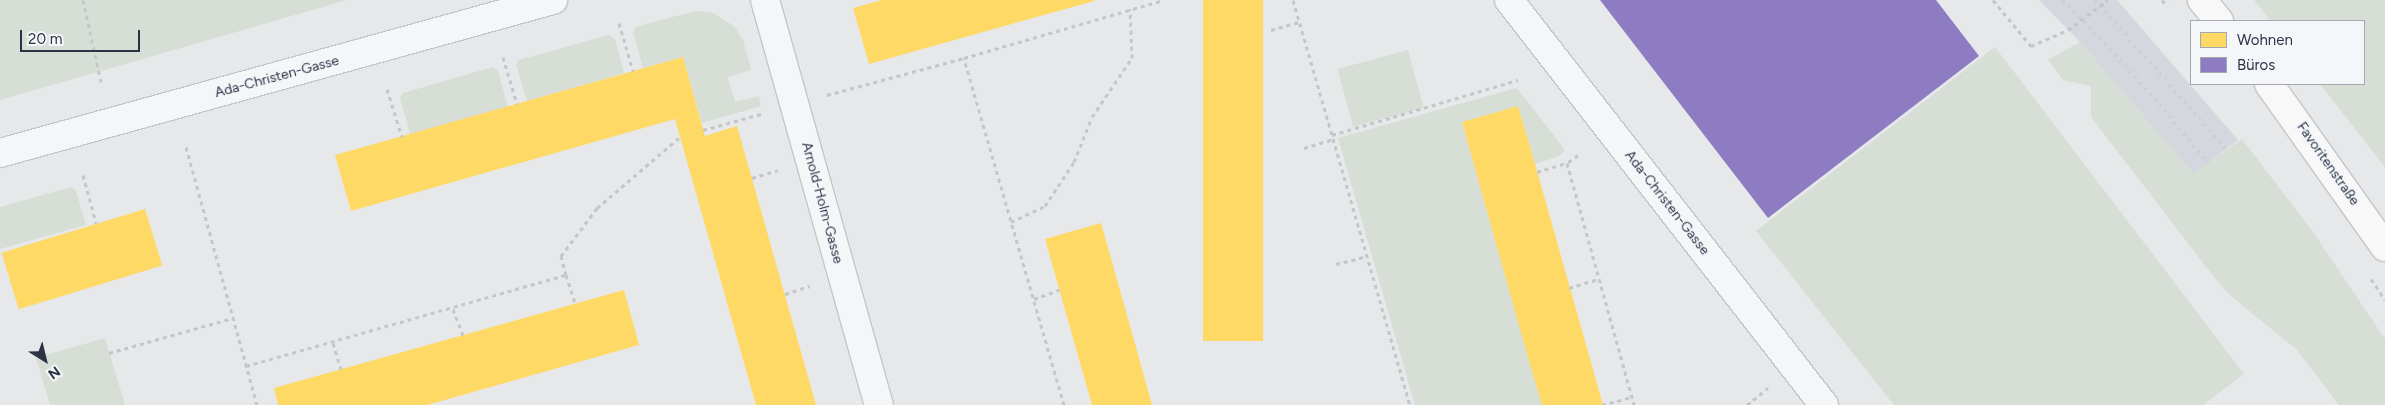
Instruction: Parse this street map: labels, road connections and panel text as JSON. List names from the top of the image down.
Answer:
{
  "streets": {
    "main road": ["Favoritenstraße"],
    "street": ["Ada-Christen-Gasse", "Arnold-Holm-Gasse"]
  },
  "legend": ["Wohnen", "Büros"],
  "scale_bar": "20 m",
  "north": "bottom right"
}
